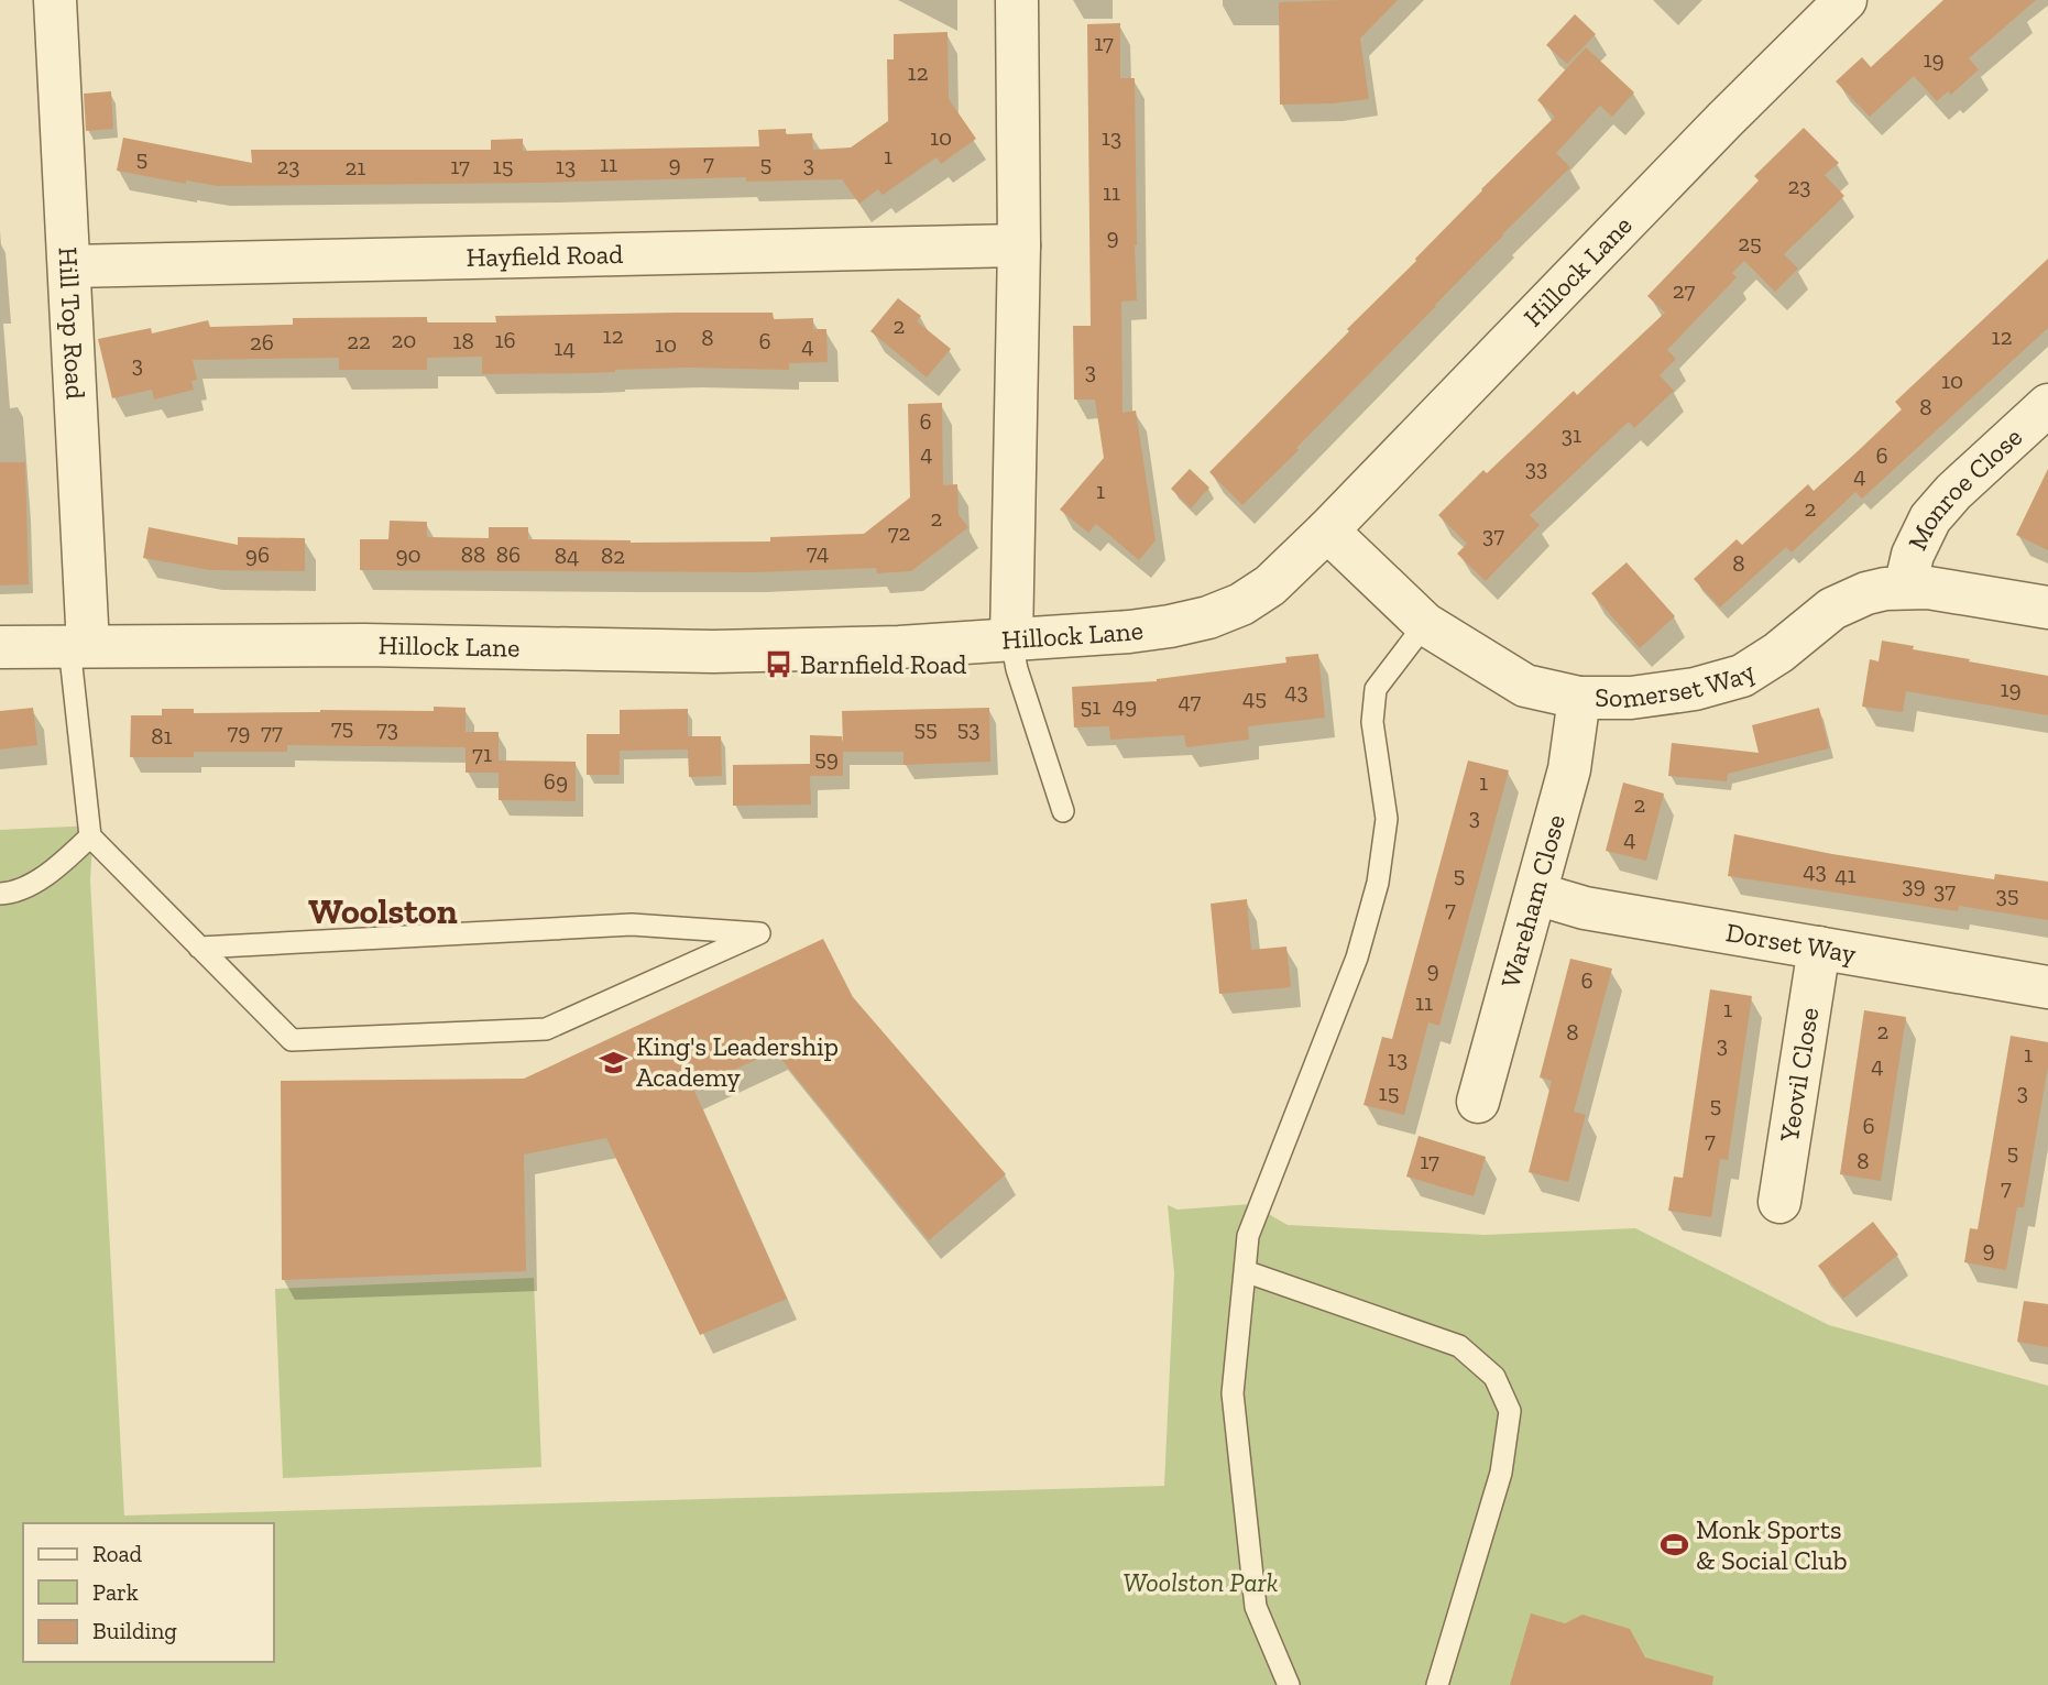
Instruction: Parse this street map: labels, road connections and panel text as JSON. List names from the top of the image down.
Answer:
{
  "streets": {
    "street": [
      "Hayfield Road",
      "Hillock Lane",
      "Hill Top Road",
      "Monroe Close",
      "Somerset Way",
      "Wareham Close",
      "Dorset Way",
      "Yeovil Close"
    ]
  },
  "crossings": [
    ["Hayfield Road", "Hill Top Road"],
    ["Hillock Lane", "Hill Top Road"],
    ["Hillock Lane", "Somerset Way"],
    ["Monroe Close", "Somerset Way"],
    ["Somerset Way", "Wareham Close"],
    ["Wareham Close", "Dorset Way"],
    ["Dorset Way", "Yeovil Close"]
  ],
  "districts": ["Woolston"],
  "parks": ["Woolston Park"],
  "places": {
    "bus stop": ["Barnfield Road"],
    "school or university": ["King's Leadership Academy"],
    "sports": ["Monk Sports & Social Club"]
  },
  "house_numbers": [
    "17",
    "19",
    "12",
    "10",
    "13",
    "1",
    "5",
    "7",
    "11",
    "9",
    "5",
    "3",
    "23",
    "17",
    "15",
    "13",
    "21",
    "23",
    "11",
    "9",
    "25",
    "27",
    "2",
    "12",
    "12",
    "8",
    "20",
    "16",
    "22",
    "18",
    "6",
    "26",
    "10",
    "4",
    "14",
    "3",
    "3",
    "10",
    "8",
    "6",
    "31",
    "4",
    "6",
    "33",
    "4",
    "1",
    "2",
    "2",
    "72",
    "37",
    "74",
    "96",
    "90",
    "88",
    "86",
    "84",
    "82",
    "8",
    "19",
    "43",
    "45",
    "47",
    "49",
    "51",
    "75",
    "73",
    "55",
    "53",
    "79",
    "77",
    "81",
    "71",
    "59",
    "69",
    "1",
    "2",
    "3",
    "4",
    "43",
    "5",
    "41",
    "39",
    "37",
    "35",
    "7",
    "9",
    "6",
    "11",
    "1",
    "2",
    "8",
    "3",
    "1",
    "13",
    "4",
    "3",
    "15",
    "5",
    "6",
    "7",
    "5",
    "17",
    "8",
    "7",
    "9"
  ],
  "legend": ["Road", "Park", "Building"]
}
